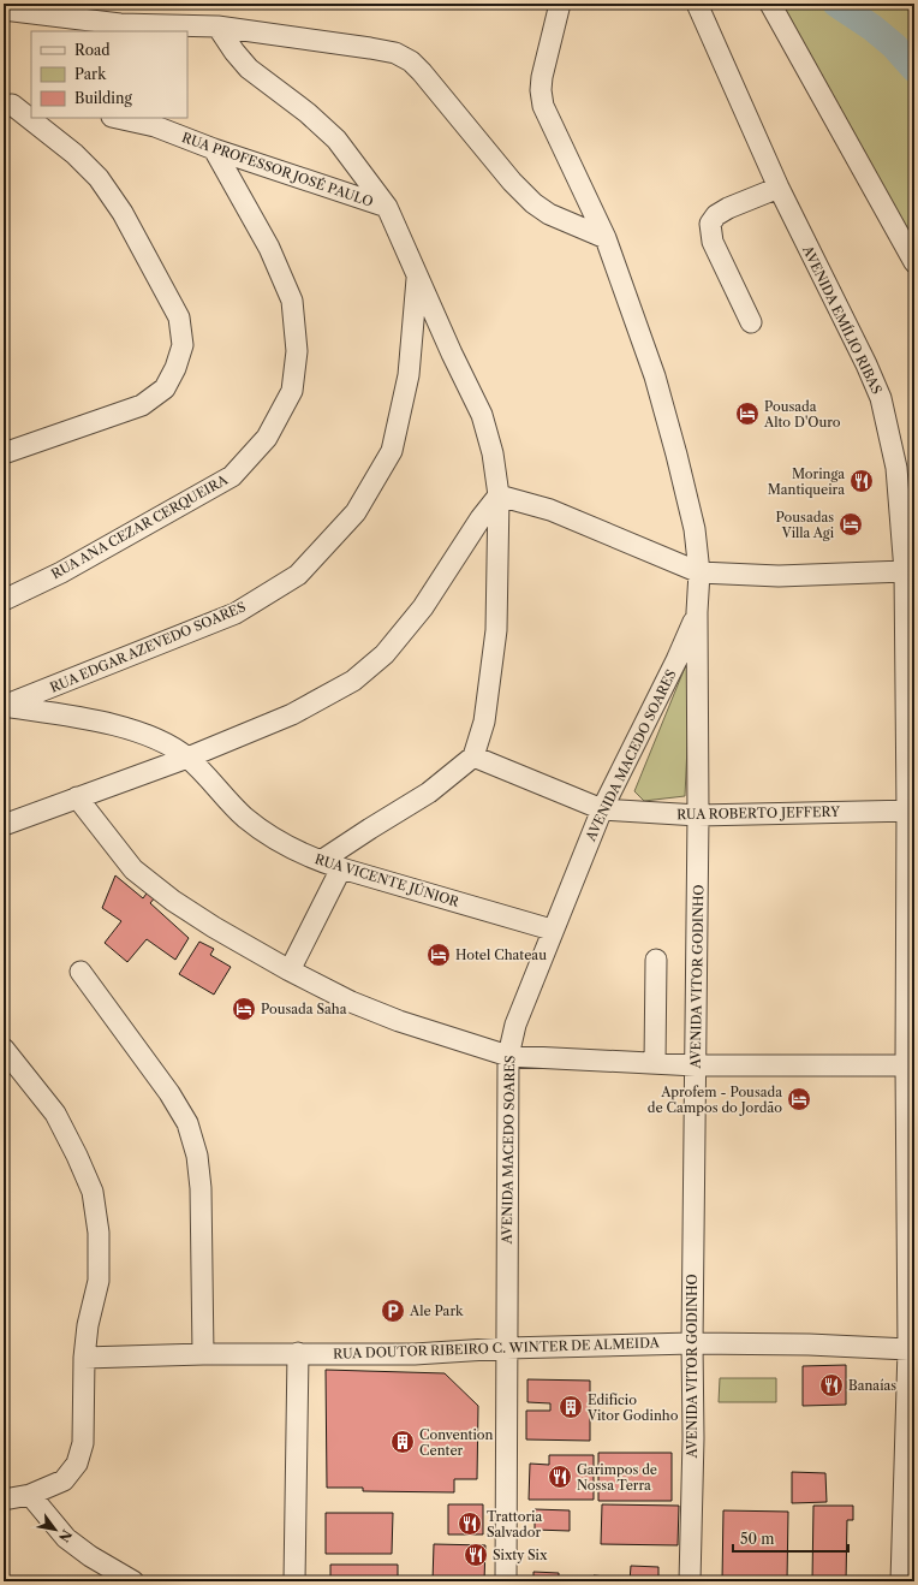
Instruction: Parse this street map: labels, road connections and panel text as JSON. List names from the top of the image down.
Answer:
{
  "streets": {
    "street": [
      "RUA PROFESSOR JOSÉ PAULO",
      "AVENIDA EMÍLIO RIBAS",
      "RUA ANA CEZAR CERQUEIRA",
      "RUA EDGAR AZEVEDO SOARES",
      "AVENIDA MACEDO SOARES",
      "RUA ROBERTO JEFFERY",
      "RUA VICENTE JÚNIOR",
      "AVENIDA VITOR GODINHO",
      "RUA DOUTOR RIBEIRO C. WINTER DE ALMEIDA"
    ]
  },
  "crossings": [
    ["RUA PROFESSOR JOSÉ PAULO", "RUA ANA CEZAR CERQUEIRA"],
    ["AVENIDA EMÍLIO RIBAS", "RUA ROBERTO JEFFERY"],
    ["AVENIDA EMÍLIO RIBAS", "RUA DOUTOR RIBEIRO C. WINTER DE ALMEIDA"],
    ["RUA EDGAR AZEVEDO SOARES", "RUA VICENTE JÚNIOR"],
    ["AVENIDA MACEDO SOARES", "RUA ROBERTO JEFFERY"],
    ["AVENIDA MACEDO SOARES", "RUA VICENTE JÚNIOR"],
    ["AVENIDA MACEDO SOARES", "AVENIDA VITOR GODINHO"],
    ["AVENIDA MACEDO SOARES", "RUA DOUTOR RIBEIRO C. WINTER DE ALMEIDA"],
    ["RUA ROBERTO JEFFERY", "AVENIDA VITOR GODINHO"],
    ["AVENIDA VITOR GODINHO", "RUA DOUTOR RIBEIRO C. WINTER DE ALMEIDA"]
  ],
  "places": {
    "hotel": [
      "Pousada Alto D'Ouro",
      "Pousadas Villa Agi",
      "Hotel Chateau",
      "Pousada Saha",
      "Aprofem - Pousada de Campos do Jordão"
    ],
    "restaurant": [
      "Moringa Mantiqueira",
      "Banaías",
      "Garimpos de Nossa Terra",
      "Trattoria Salvador",
      "Sixty Six"
    ],
    "parking": ["Ale Park"],
    "building": ["Edifício Vitor Godinho", "Convention Center"]
  },
  "legend": ["Road", "Park", "Building"],
  "scale_bar": "50 m",
  "north": "bottom right"
}
